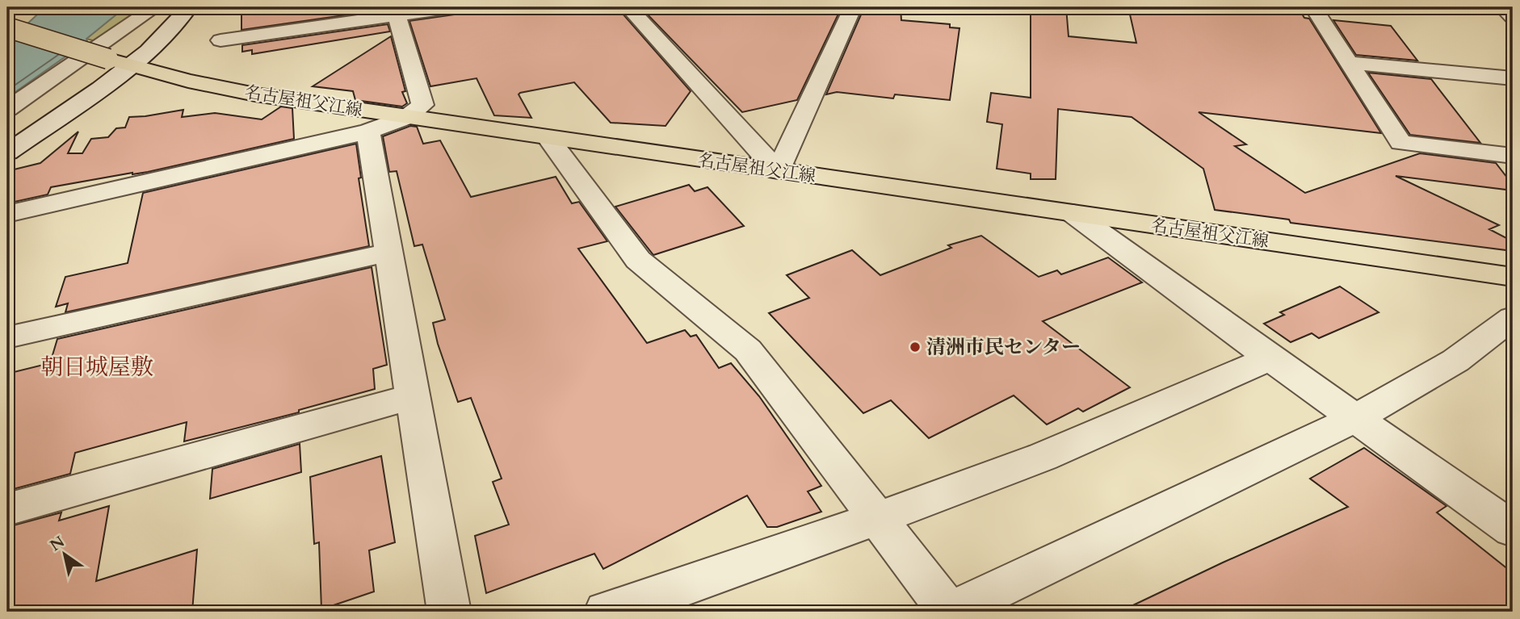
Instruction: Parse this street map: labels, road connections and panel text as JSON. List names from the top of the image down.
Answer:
{
  "streets": {
    "main road": ["名古屋祖父江線"]
  },
  "districts": ["朝日城屋敷"],
  "places": ["清洲市民センター"],
  "north": "top left"
}
